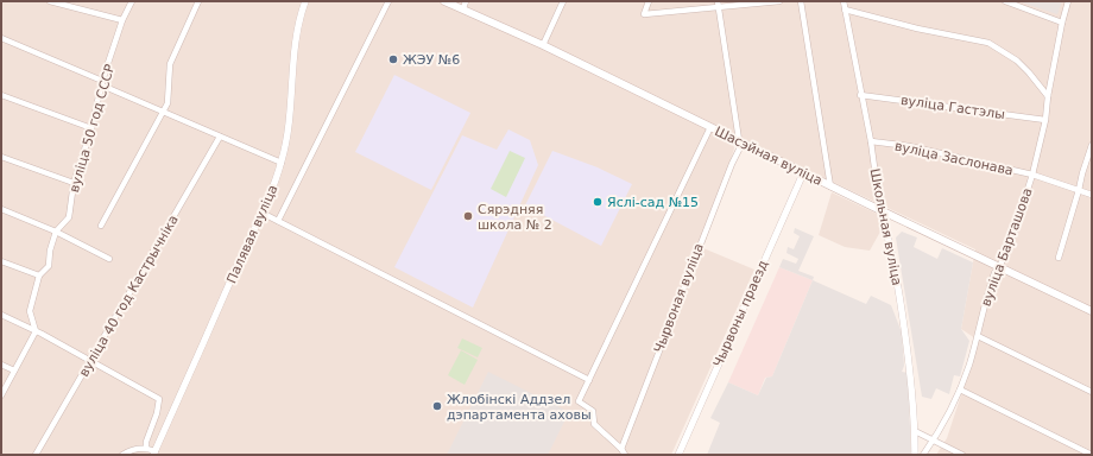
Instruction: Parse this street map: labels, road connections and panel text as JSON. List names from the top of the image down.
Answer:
{
  "streets": {
    "main road": ["Шасэйная вуліца"],
    "street": [
      "вуліца Гастэлы",
      "вуліца 50 год СССР",
      "вуліца Заслонава",
      "Школьная вуліца",
      "Палявая вуліца",
      "вуліца Барташова",
      "вуліца 40 год Кастрычніка",
      "Чырвоная вуліца",
      "Чырвоны праезд"
    ]
  },
  "crossings": [
    ["вуліца Гастэлы", "Школьная вуліца"],
    ["вуліца Гастэлы", "вуліца Барташова"],
    ["Шасэйная вуліца", "Школьная вуліца"],
    ["Шасэйная вуліца", "вуліца Барташова"],
    ["Шасэйная вуліца", "Чырвоная вуліца"],
    ["Шасэйная вуліца", "Чырвоны праезд"],
    ["вуліца Заслонава", "Школьная вуліца"],
    ["вуліца Заслонава", "вуліца Барташова"]
  ],
  "places": [
    "ЖЭУ №6",
    "Яслі-сад №15",
    "Сярэдняя школа № 2",
    "Жлобінскі Аддзел дэпартамента аховы"
  ]
}
